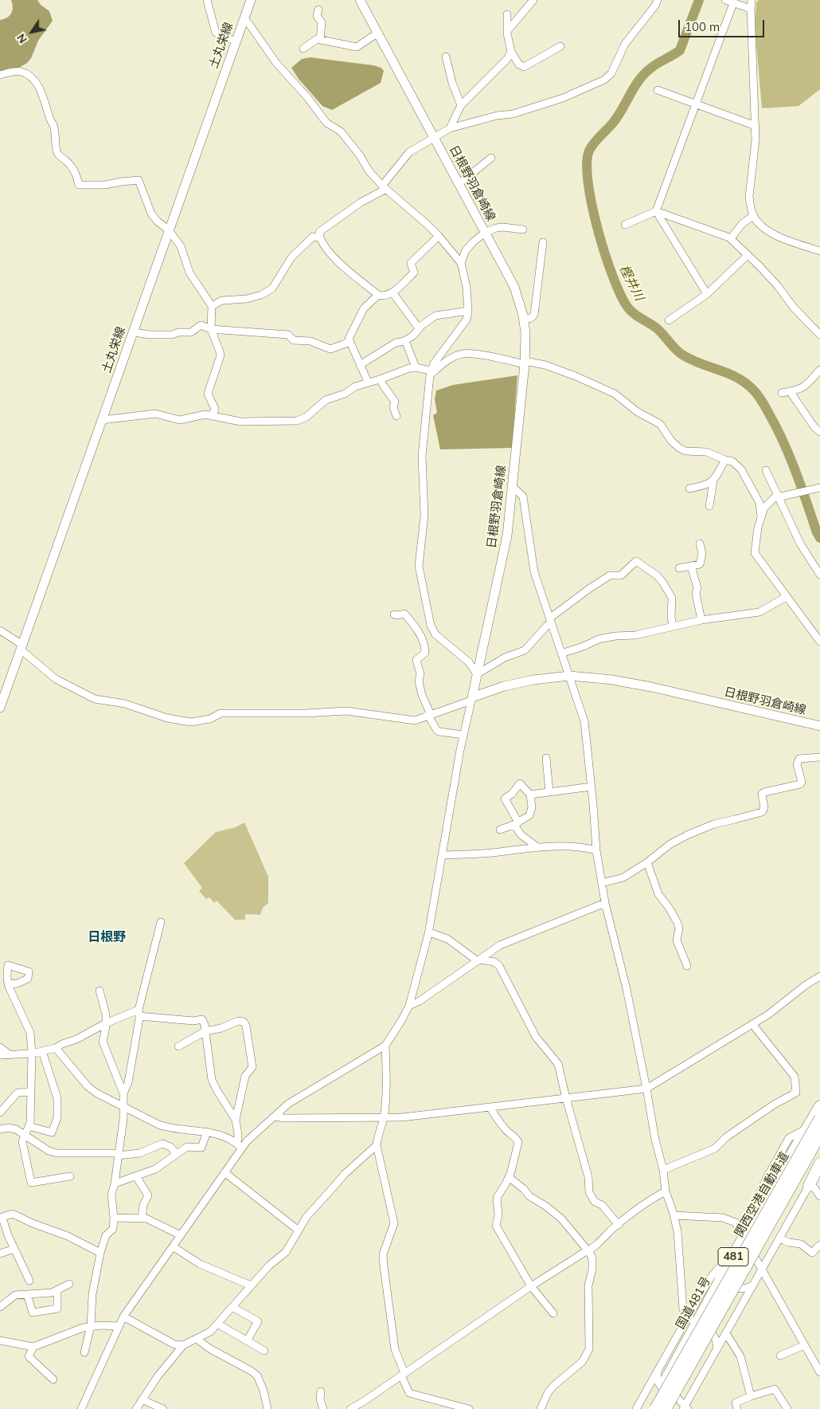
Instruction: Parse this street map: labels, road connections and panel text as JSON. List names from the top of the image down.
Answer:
{
  "streets": {
    "highway": ["関西空港自動車道", "481", "国道481号"],
    "main road": ["土丸栄線", "日根野羽倉崎線"]
  },
  "districts": ["日根野"],
  "water": ["樫井川"],
  "scale_bar": "100 m",
  "north": "bottom left"
}
